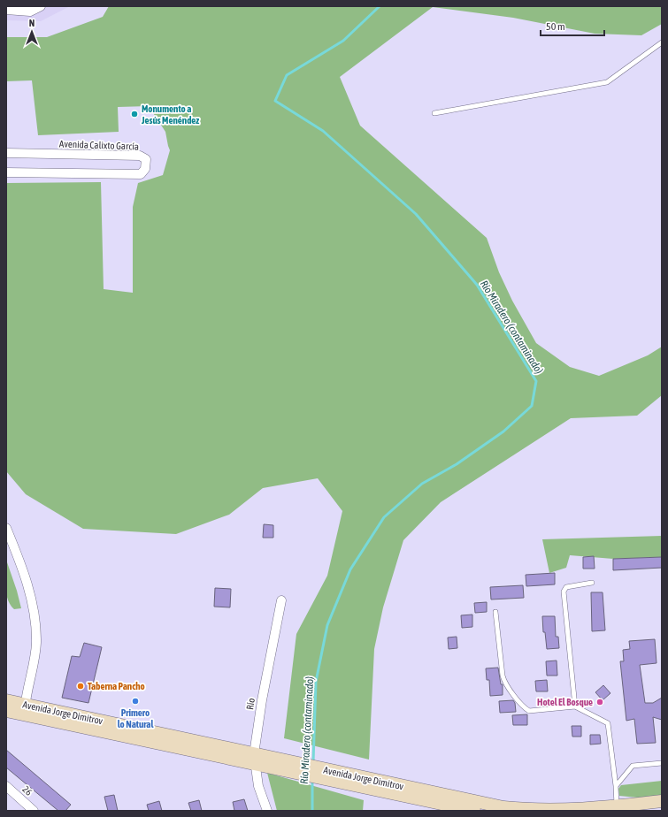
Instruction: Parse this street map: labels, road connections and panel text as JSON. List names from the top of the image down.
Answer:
{
  "streets": {
    "main road": ["Avenida Jorge Dimitrov"],
    "street": ["Avenida Calixto García", "Río", "26"]
  },
  "crossings": [
    ["Río", "Avenida Jorge Dimitrov"]
  ],
  "water": ["Río Miradero (contaminado)"],
  "places": [
    "Monumento a Jesús Menéndez",
    "Taberna Pancho",
    "Primero lo Natural",
    "Hotel El Bosque"
  ],
  "scale_bar": "50 m",
  "north": "top"
}
